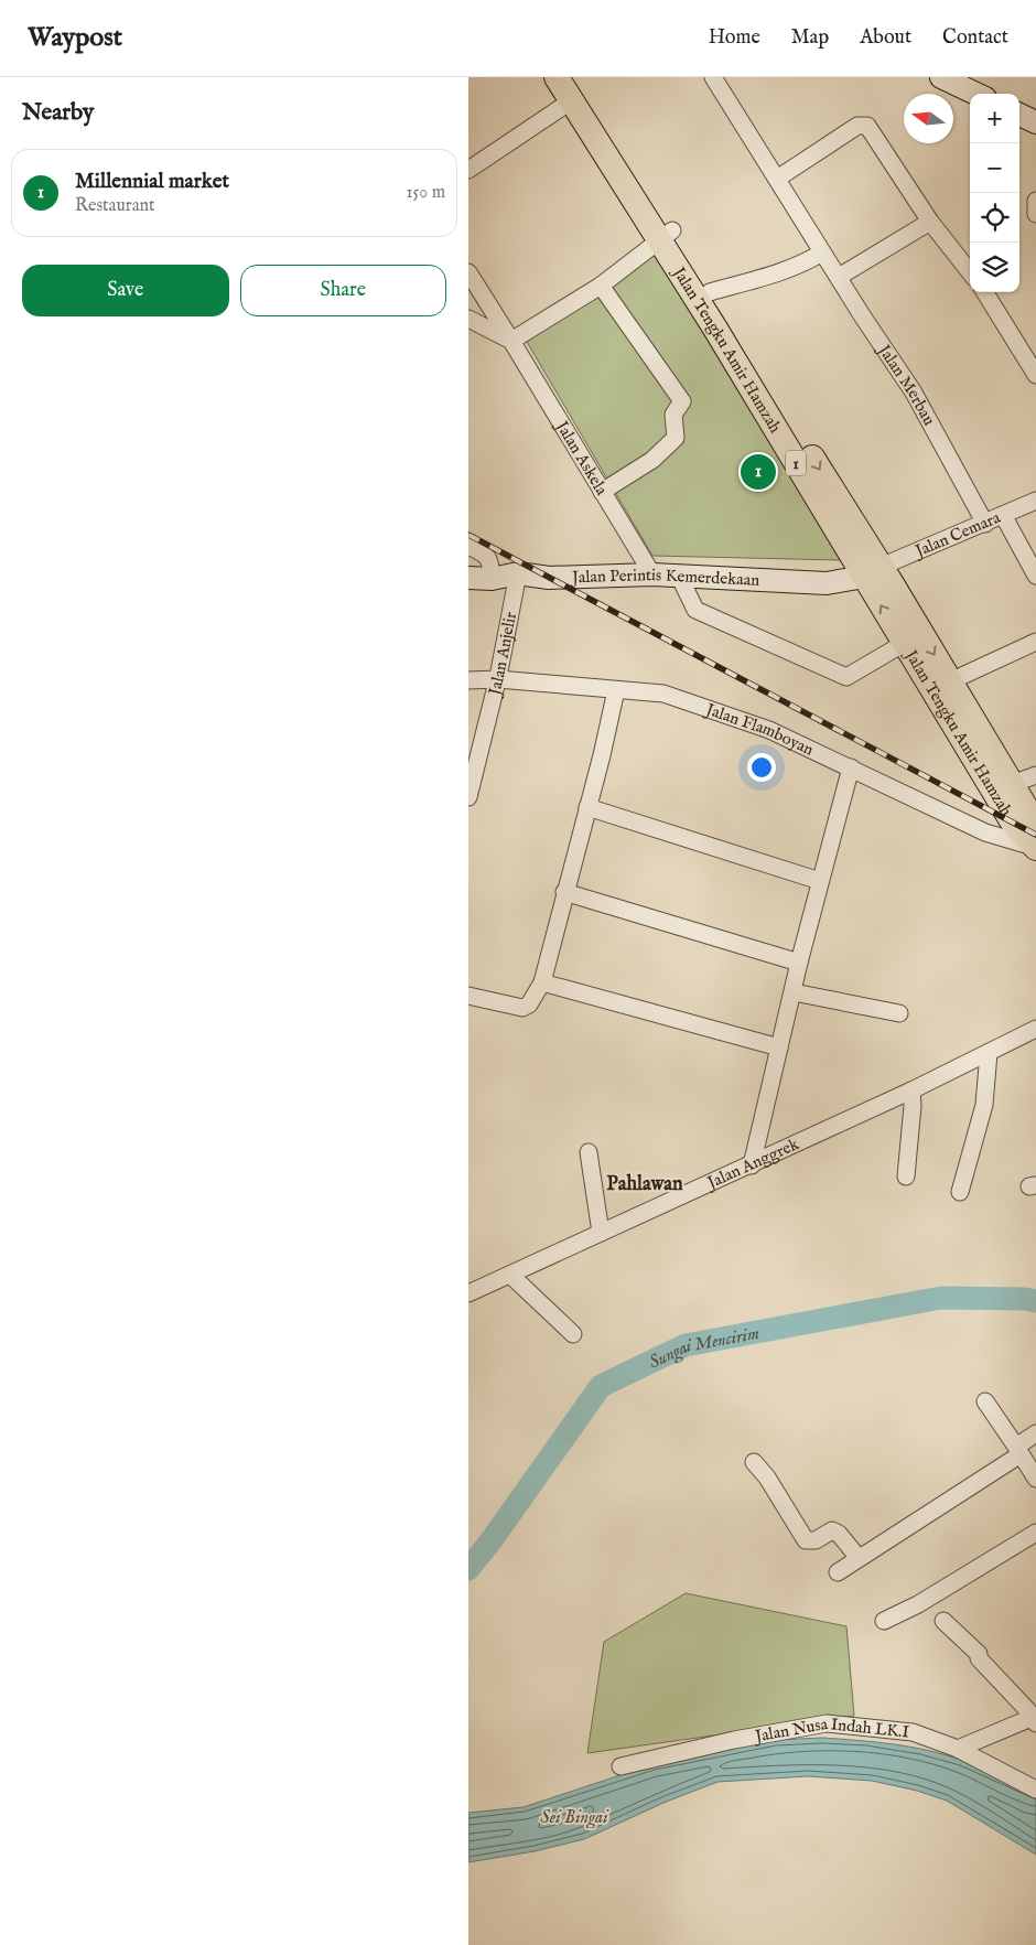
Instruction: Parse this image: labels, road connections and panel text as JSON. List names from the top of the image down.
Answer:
{
  "streets": {
    "main road": ["Jalan Tengku Amir Hamzah", "1"],
    "street": [
      "Jalan Merbau",
      "Jalan Askela",
      "Jalan Cemara",
      "Jalan Perintis Kemerdekaan",
      "Jalan Anjelir",
      "Jalan Flamboyan",
      "Jalan Anggrek",
      "Jalan Nusa Indah LK.I"
    ]
  },
  "crossings": [
    ["Jalan Tengku Amir Hamzah", "Jalan Cemara"],
    ["Jalan Tengku Amir Hamzah", "Jalan Perintis Kemerdekaan"],
    ["Jalan Tengku Amir Hamzah", "Jalan Flamboyan"],
    ["Jalan Merbau", "Jalan Cemara"],
    ["Jalan Askela", "Jalan Perintis Kemerdekaan"],
    ["Jalan Cemara", "Jalan Perintis Kemerdekaan"],
    ["Jalan Perintis Kemerdekaan", "Jalan Anjelir"],
    ["Jalan Anjelir", "Jalan Flamboyan"]
  ],
  "districts": ["Pahlawan"],
  "water": ["Sungai Mencirim", "Sei Bingai"],
  "north": "left",
  "page": {
    "header": "Waypost",
    "nav": [
      "Home",
      "Map",
      "About",
      "Contact"
    ],
    "heading": "Nearby",
    "map_buttons": ["+", "−"],
    "list": [
      {
        "mark": "1",
        "name": "Millennial market",
        "note": "Restaurant",
        "value": "150 m"
      }
    ],
    "buttons": ["Save", "Share"],
    "pins": "1"
  }
}
